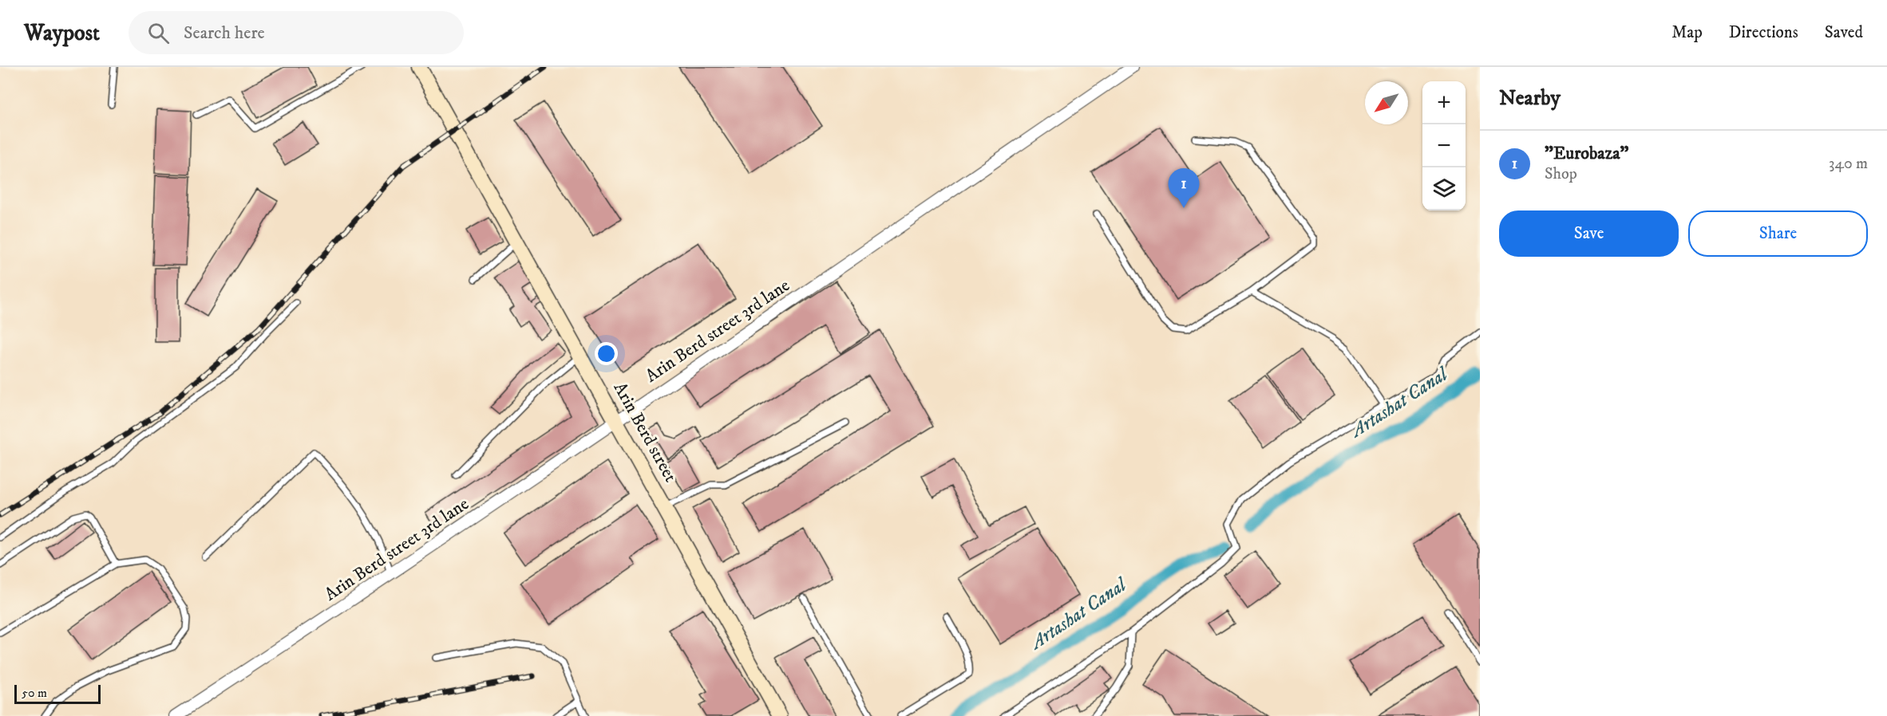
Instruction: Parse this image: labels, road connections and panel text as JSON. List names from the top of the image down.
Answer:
{
  "streets": {
    "street": ["Arin Berd street 3rd lane", "Arin Berd street"]
  },
  "crossings": [
    ["Arin Berd street 3rd lane", "Arin Berd street"]
  ],
  "water": ["Artashat Canal"],
  "scale_bar": "50 m",
  "north": "bottom left",
  "page": {
    "header": "Waypost",
    "search": "Search here",
    "nav": ["Map", "Directions", "Saved"],
    "heading": "Nearby",
    "map_buttons": ["+", "−"],
    "list": [
      {
        "mark": "1",
        "name": "\"Eurobaza\"",
        "note": "Shop",
        "value": "340 m"
      }
    ],
    "pins": "1",
    "buttons": ["Save", "Share"],
    "scale": "50 m"
  }
}
